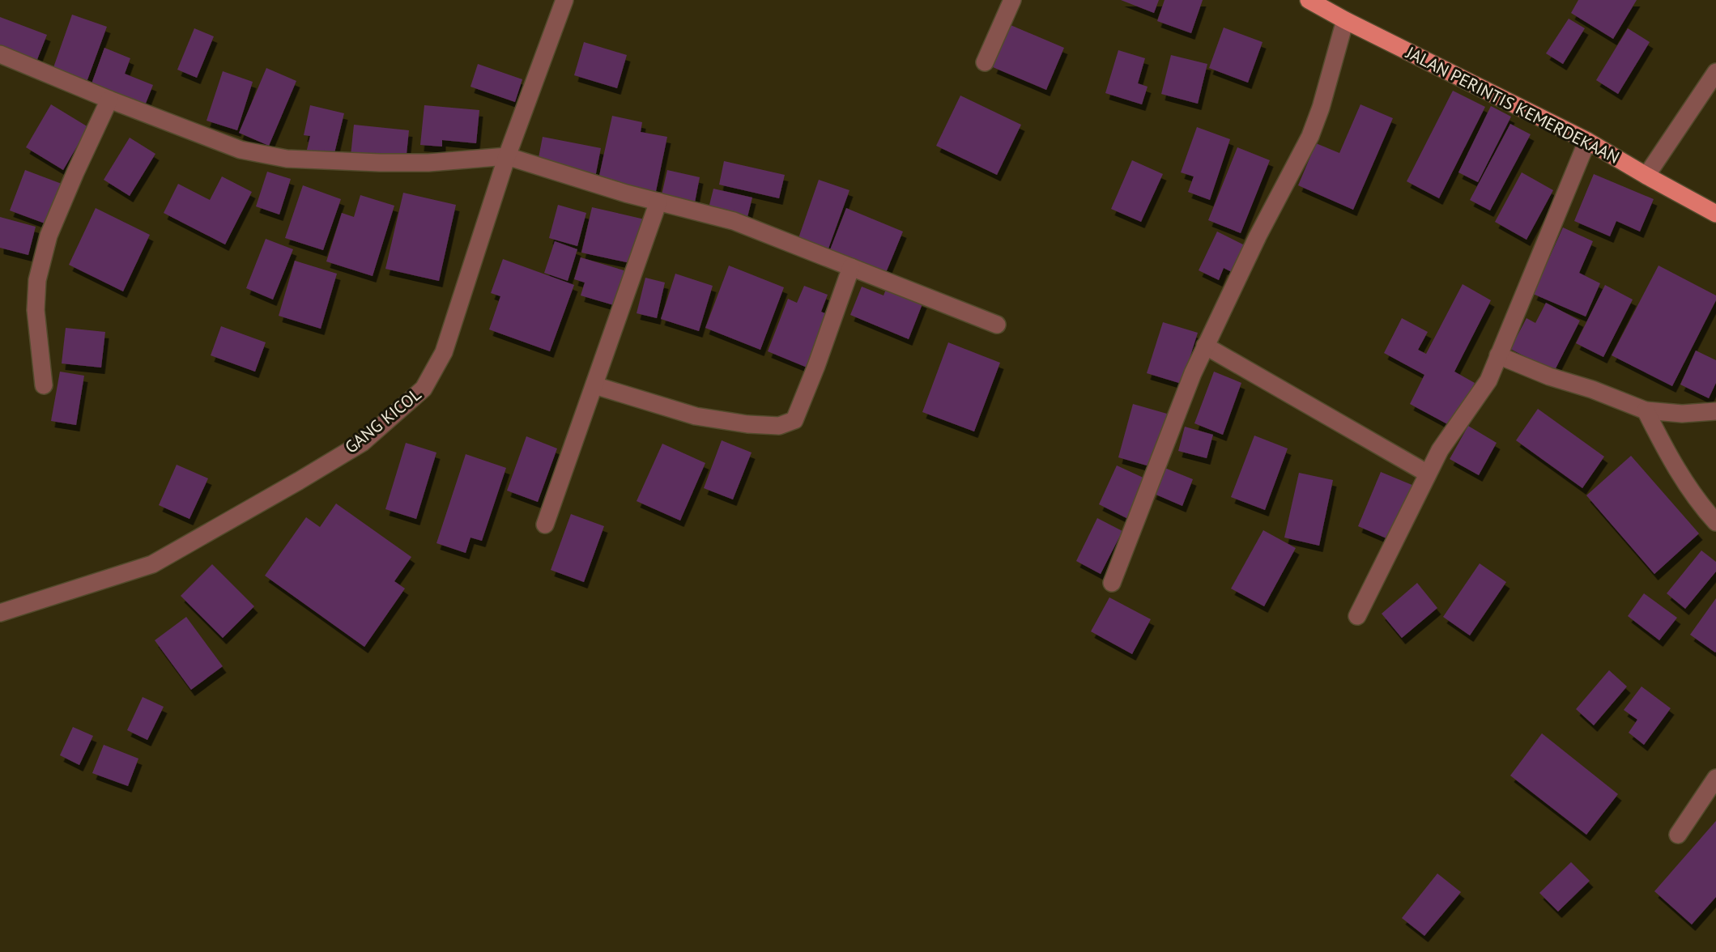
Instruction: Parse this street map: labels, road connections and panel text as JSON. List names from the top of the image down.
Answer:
{
  "streets": {
    "main road": ["JALAN PERINTIS KEMERDEKAAN"],
    "street": ["GANG KICOL"]
  }
}
